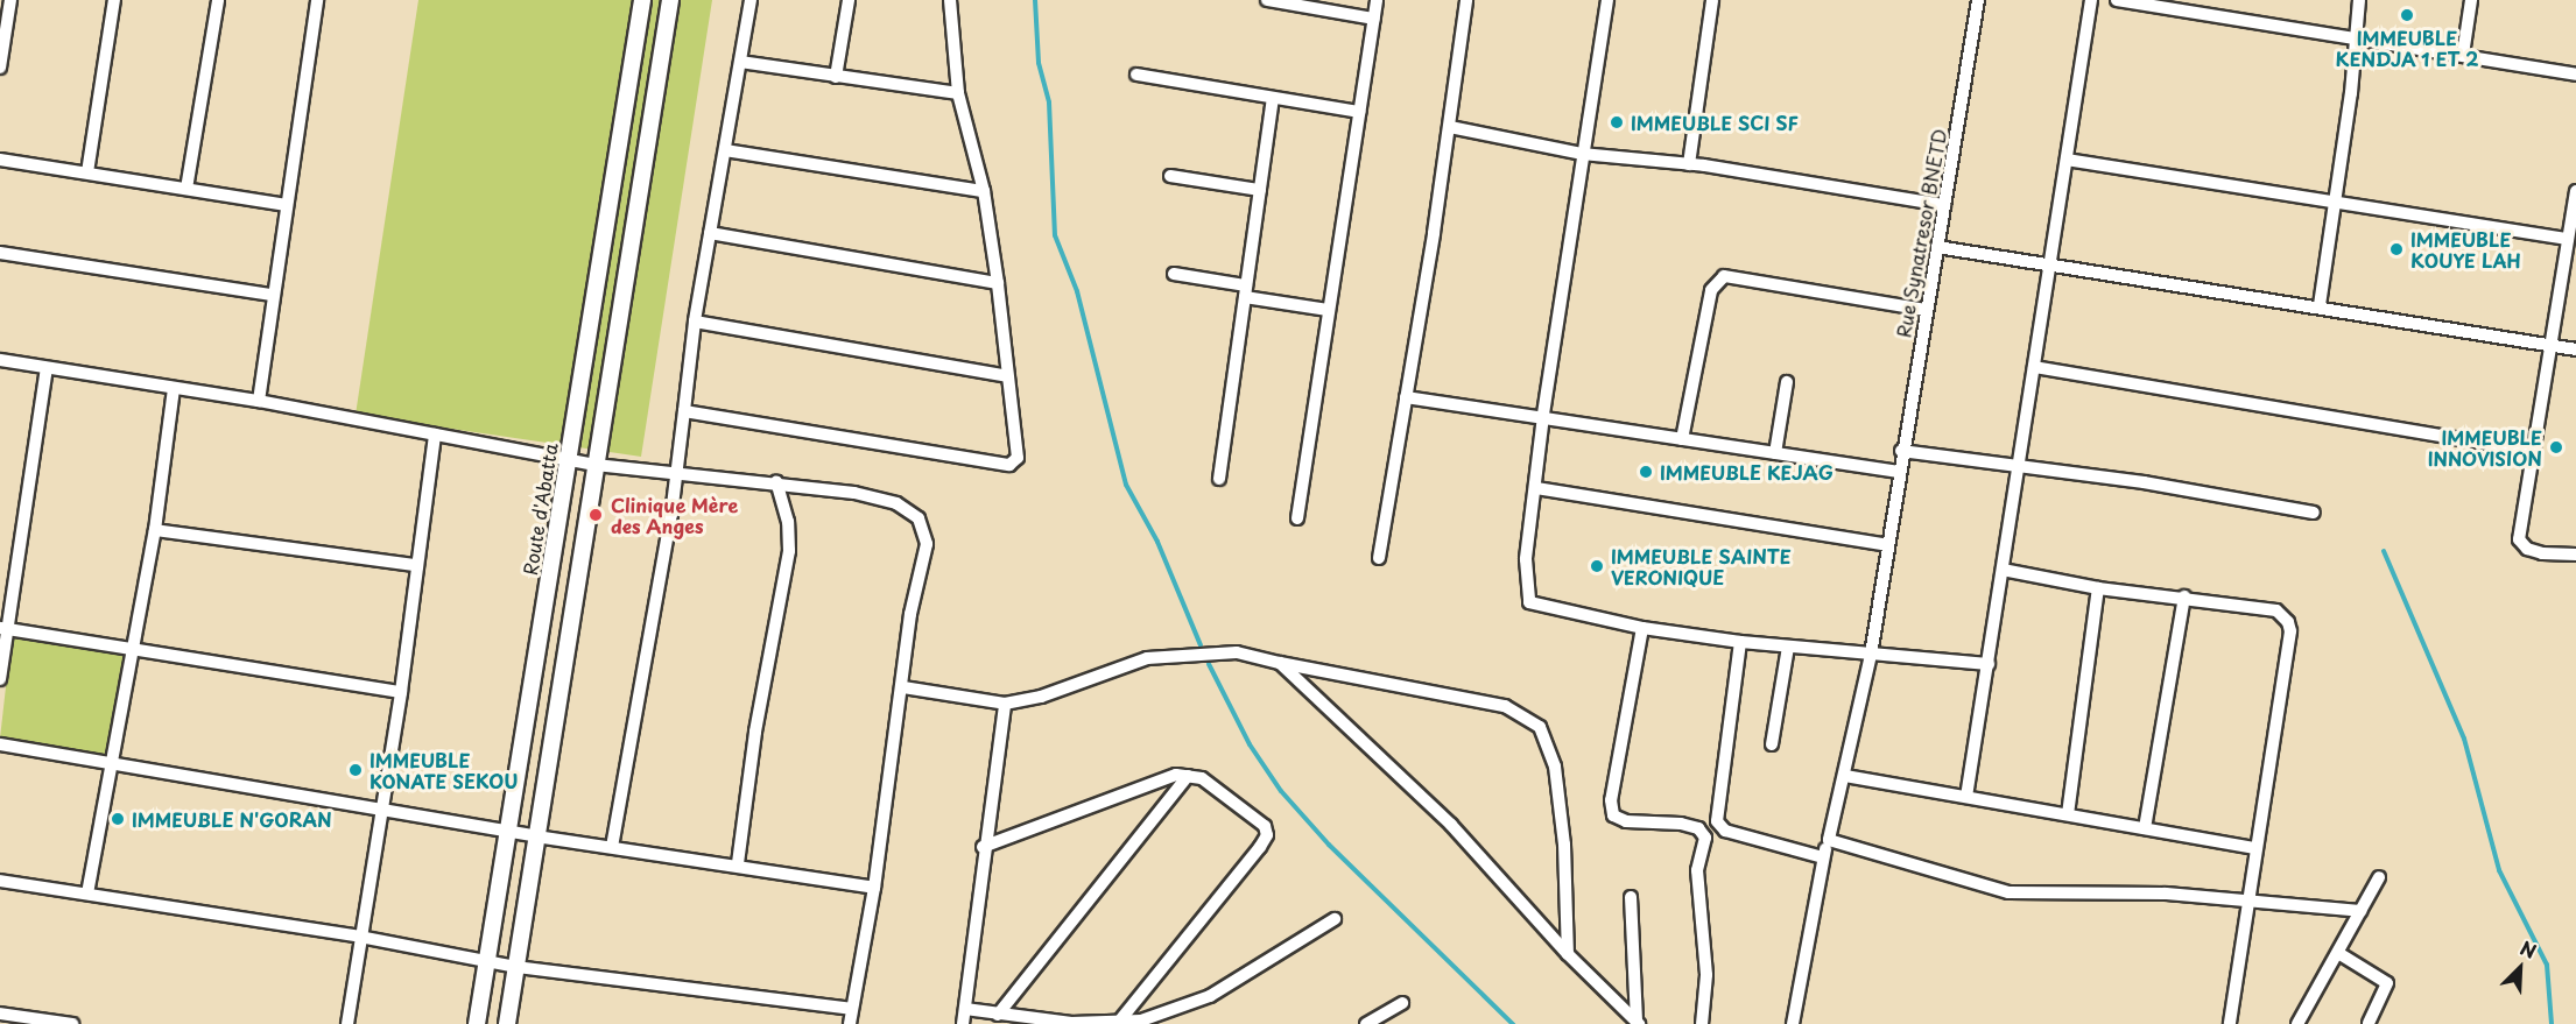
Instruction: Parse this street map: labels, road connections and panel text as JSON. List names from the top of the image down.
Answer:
{
  "streets": {
    "street": ["Rue Synatresor BNETD", "Route d'Abatta"]
  },
  "places": [
    "IMMEUBLE KENDJA 1 ET 2",
    "IMMEUBLE SCI SF",
    "IMMEUBLE KOUYE LAH",
    "IMMEUBLE INNOVISION",
    "IMMEUBLE KEJAG",
    "Clinique Mère des Anges",
    "IMMEUBLE SAINTE VERONIQUE",
    "IMMEUBLE KONATE SEKOU",
    "IMMEUBLE N'GORAN"
  ],
  "north": "top right"
}
